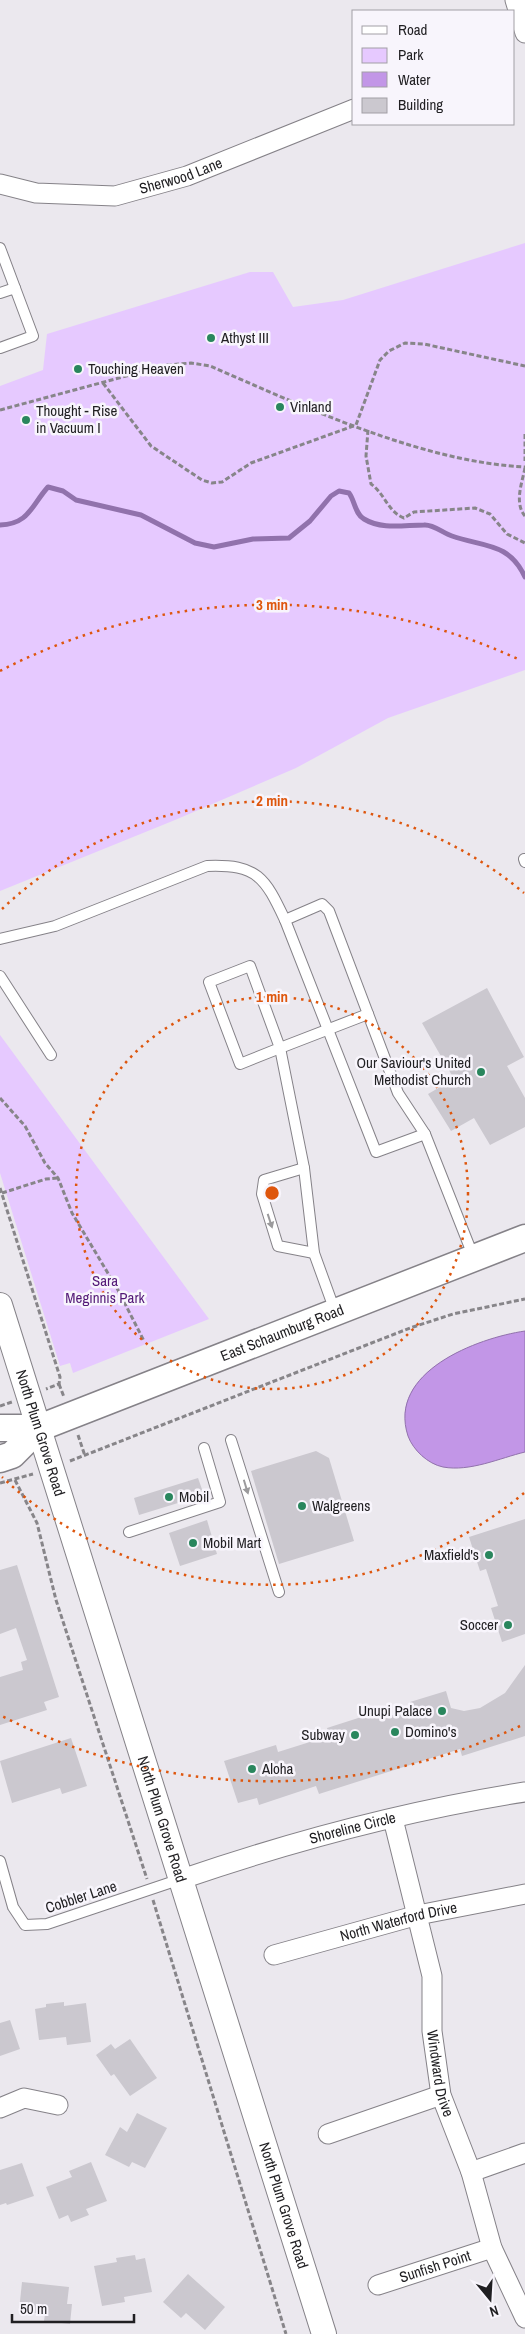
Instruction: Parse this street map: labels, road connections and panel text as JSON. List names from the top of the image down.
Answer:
{
  "streets": {
    "main road": ["East Schaumburg Road"],
    "street": [
      "Sherwood Lane",
      "North Plum Grove Road",
      "Shoreline Circle",
      "North Waterford Drive",
      "Windward Drive",
      "Sunfish Point"
    ],
    "lane": ["Cobbler Lane"]
  },
  "crossings": [
    ["East Schaumburg Road", "North Plum Grove Road"],
    ["North Plum Grove Road", "Shoreline Circle"],
    ["North Plum Grove Road", "Cobbler Lane"],
    ["Shoreline Circle", "Cobbler Lane"],
    ["Shoreline Circle", "Windward Drive"],
    ["North Waterford Drive", "Windward Drive"],
    ["Windward Drive", "Sunfish Point"]
  ],
  "parks": ["Sara Meginnis Park"],
  "places": [
    "Athyst III",
    "Touching Heaven",
    "Vinland",
    "Thought - Rise in Vacuum I",
    "Our Saviour's United Methodist Church",
    "Mobil",
    "Walgreens",
    "Mobil Mart",
    "Maxfield's",
    "Soccer",
    "Unupi Palace",
    "Domino's",
    "Subway",
    "Aloha"
  ],
  "legend": [
    "Road",
    "Park",
    "Water",
    "Building"
  ],
  "scale_bar": "50 m",
  "north": "bottom",
  "rings": ["3 min", "2 min", "1 min"]
}
